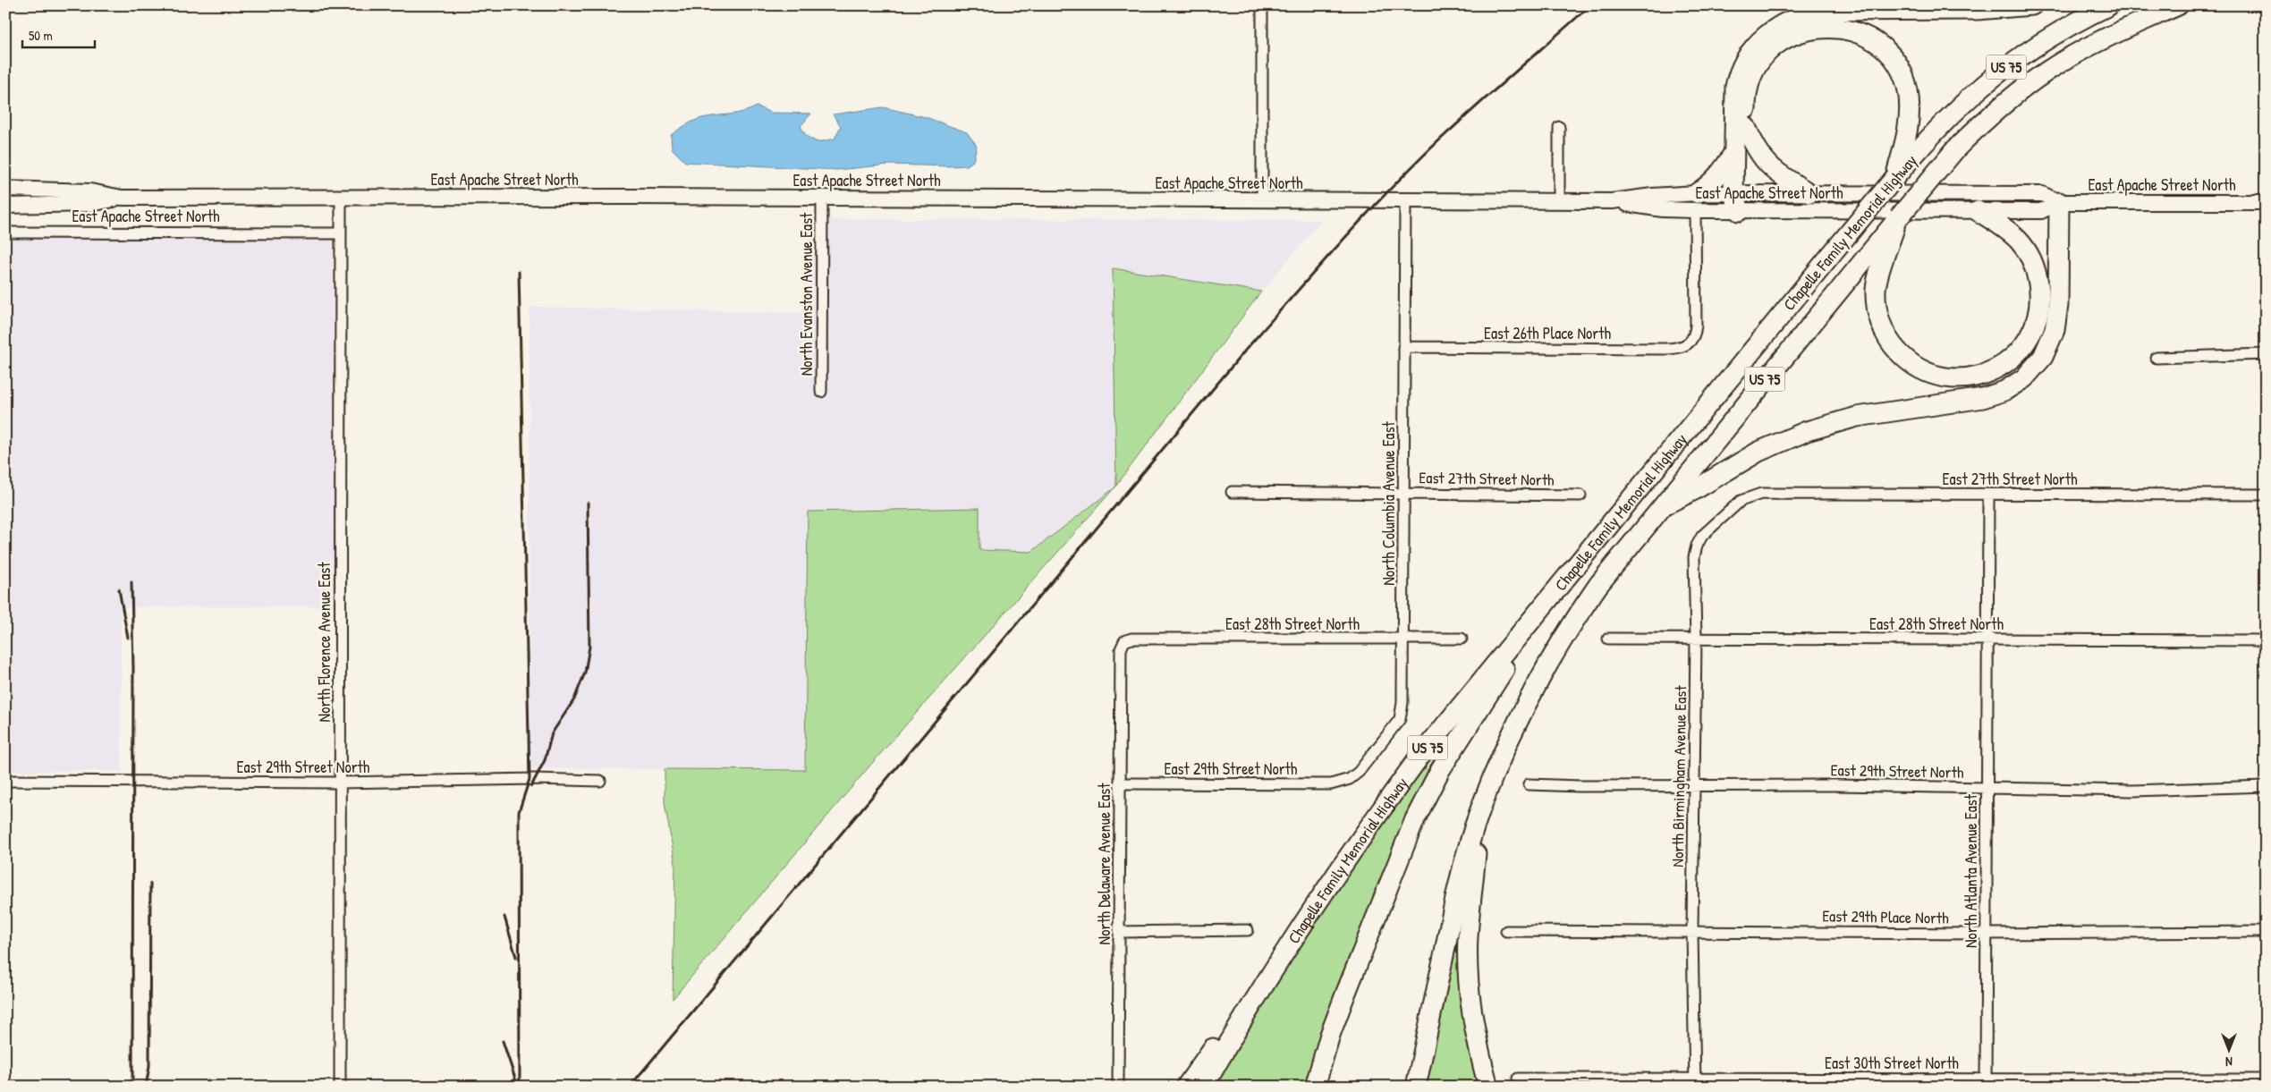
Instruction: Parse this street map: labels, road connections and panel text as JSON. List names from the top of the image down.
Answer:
{
  "streets": {
    "highway": ["US 75", "Chapelle Family Memorial Highway"],
    "main road": ["East Apache Street North"],
    "street": [
      "North Evanston Avenue East",
      "East 26th Place North",
      "East 27th Street North",
      "North Columbia Avenue East",
      "East 28th Street North",
      "North Florence Avenue East",
      "East 29th Street North",
      "North Birmingham Avenue East",
      "North Delaware Avenue East",
      "North Atlanta Avenue East",
      "East 29th Place North",
      "East 30th Street North"
    ]
  },
  "crossings": [
    ["East Apache Street North", "North Evanston Avenue East"],
    ["East Apache Street North", "East 26th Place North"],
    ["East Apache Street North", "North Columbia Avenue East"],
    ["East Apache Street North", "North Florence Avenue East"],
    ["East 26th Place North", "North Columbia Avenue East"],
    ["East 27th Street North", "North Columbia Avenue East"],
    ["East 27th Street North", "North Birmingham Avenue East"],
    ["East 27th Street North", "North Atlanta Avenue East"],
    ["North Columbia Avenue East", "East 28th Street North"],
    ["North Columbia Avenue East", "East 29th Street North"],
    ["East 28th Street North", "North Birmingham Avenue East"],
    ["East 28th Street North", "North Delaware Avenue East"],
    ["East 28th Street North", "North Atlanta Avenue East"],
    ["North Florence Avenue East", "East 29th Street North"],
    ["East 29th Street North", "North Birmingham Avenue East"],
    ["East 29th Street North", "North Delaware Avenue East"],
    ["East 29th Street North", "North Atlanta Avenue East"],
    ["North Birmingham Avenue East", "East 29th Place North"],
    ["North Birmingham Avenue East", "East 30th Street North"],
    ["North Atlanta Avenue East", "East 29th Place North"],
    ["North Atlanta Avenue East", "East 30th Street North"]
  ],
  "scale_bar": "50 m",
  "north": "bottom"
}
